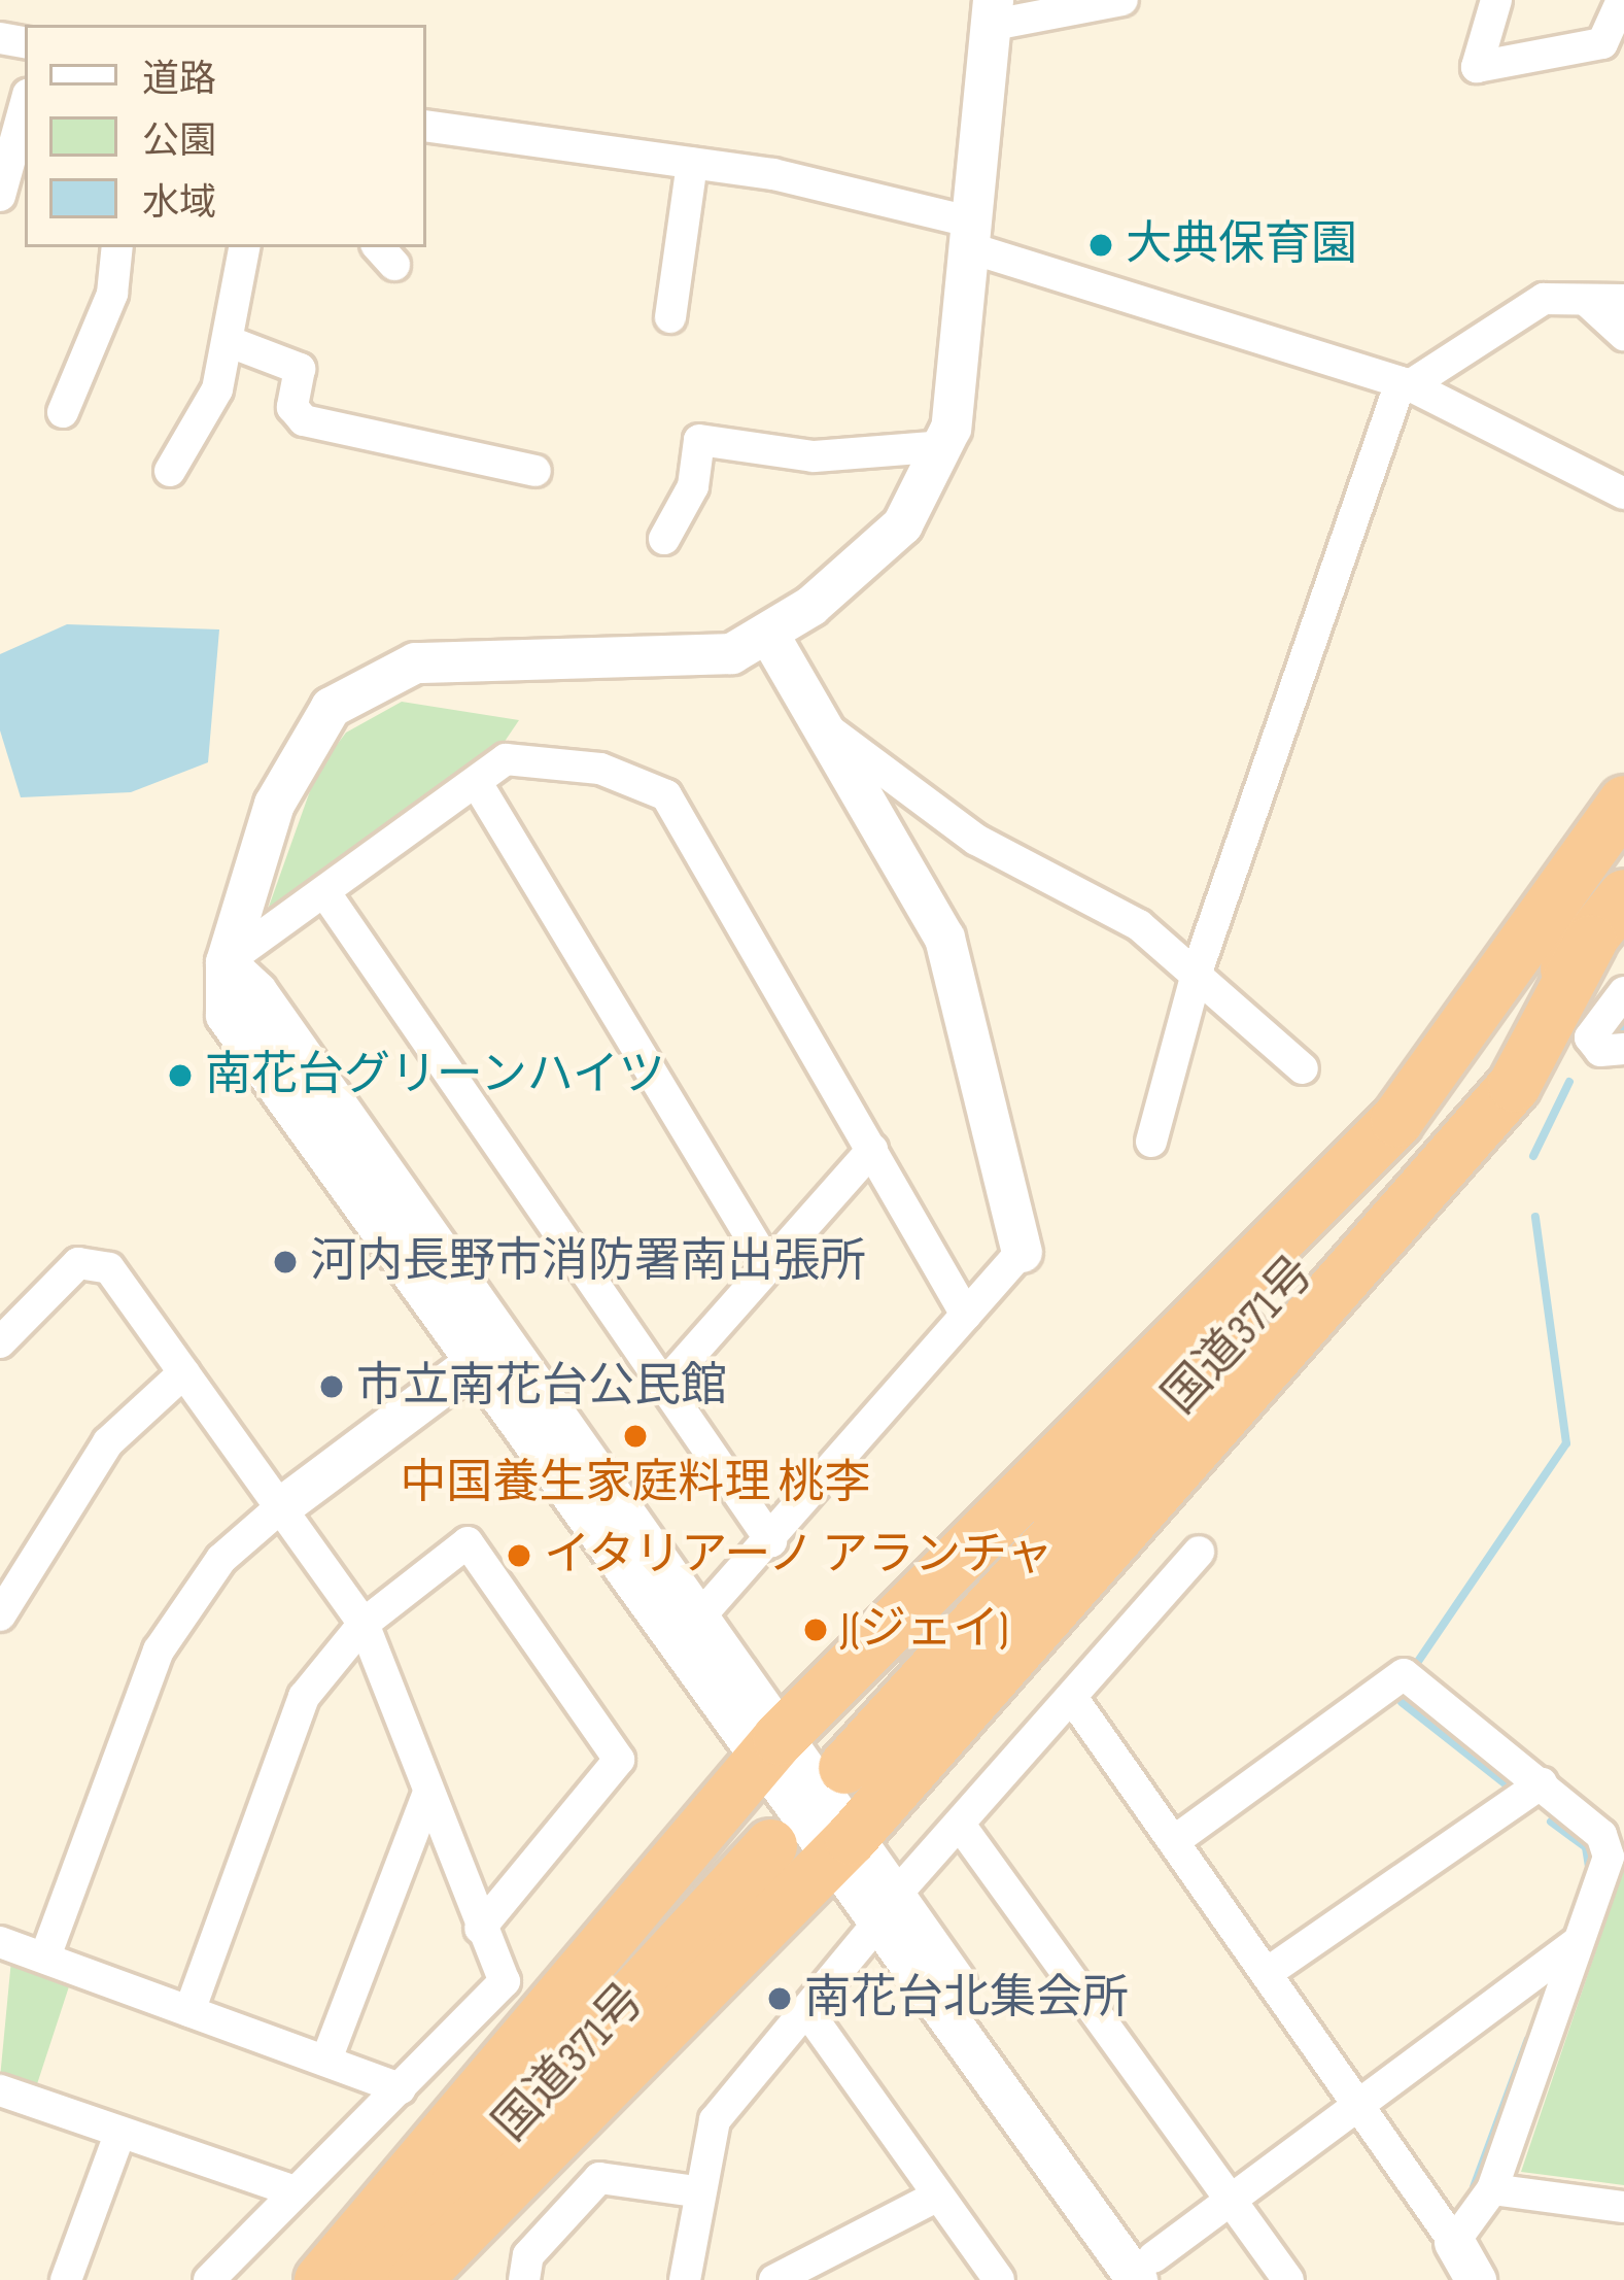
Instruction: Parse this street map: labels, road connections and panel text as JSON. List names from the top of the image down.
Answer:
{
  "streets": {
    "highway": ["国道371号"]
  },
  "places": [
    "大典保育園",
    "南花台グリーンハイツ",
    "河内長野市消防署南出張所",
    "市立南花台公民館",
    "中国養生家庭料理 桃李",
    "イタリアーノ アランチャ",
    "J(ジェイ)",
    "南花台北集会所"
  ],
  "legend": ["道路", "公園", "水域"]
}
